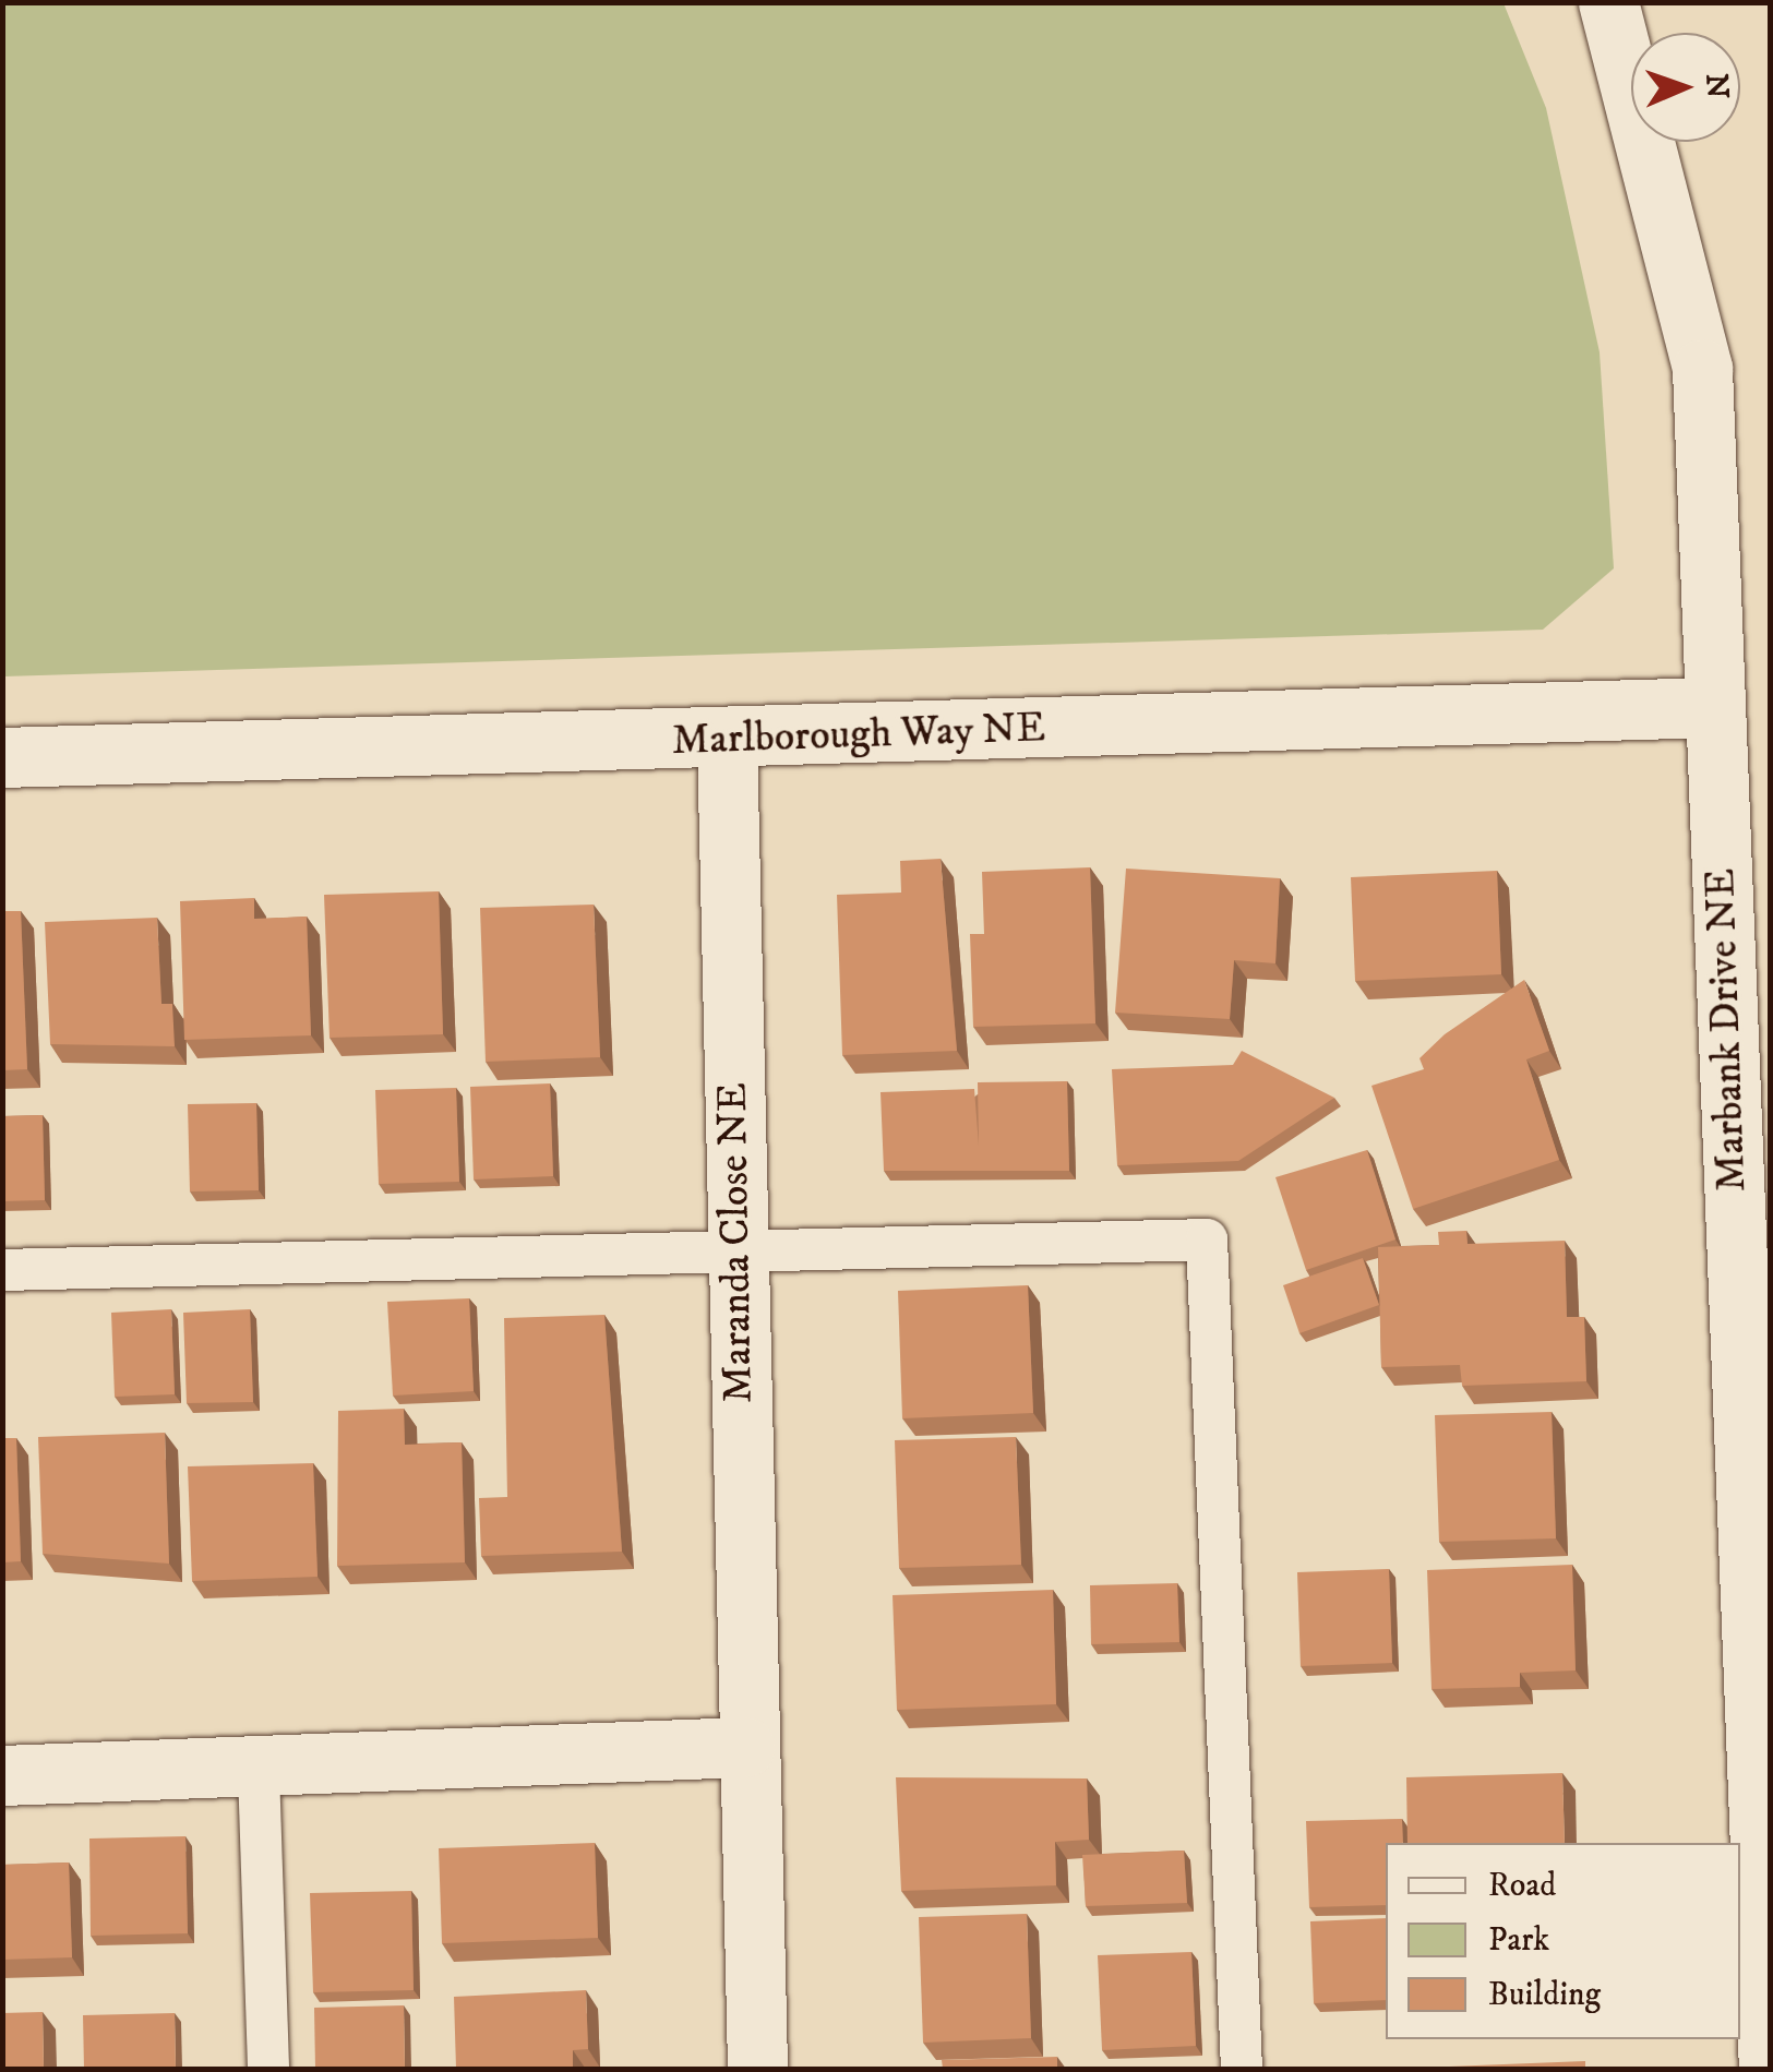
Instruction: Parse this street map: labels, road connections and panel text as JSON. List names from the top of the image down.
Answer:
{
  "streets": {
    "street": ["Marlborough Way NE", "Marbank Drive NE", "Maranda Close NE"]
  },
  "crossings": [
    ["Marlborough Way NE", "Marbank Drive NE"],
    ["Marlborough Way NE", "Maranda Close NE"]
  ],
  "legend": ["Road", "Park", "Building"],
  "north": "right"
}
